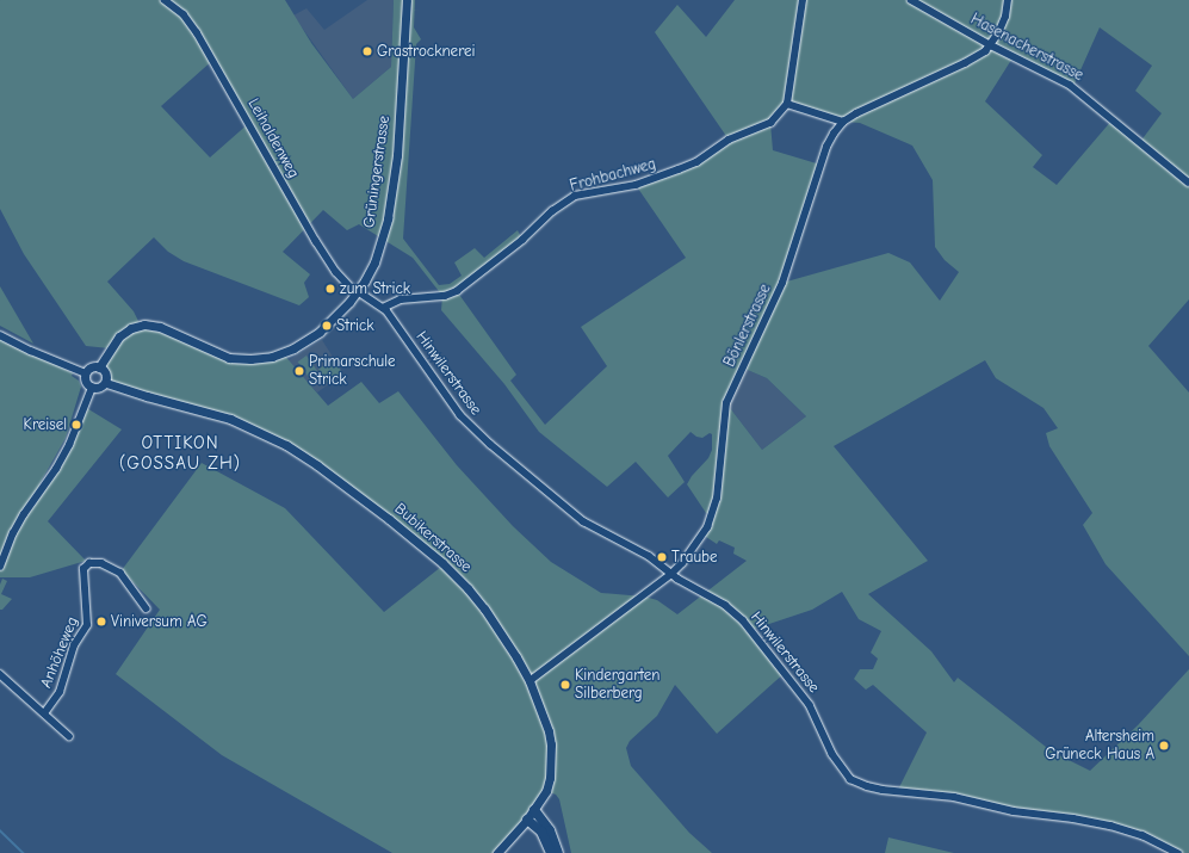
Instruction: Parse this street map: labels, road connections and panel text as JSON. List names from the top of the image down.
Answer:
{
  "streets": {
    "main road": ["Grüningerstrasse", "Bubikerstrasse"],
    "street": [
      "Hasenacherstrasse",
      "Leihaldenweg",
      "Frohbachweg",
      "Bönlerstrasse",
      "Hinwilerstrasse",
      "Anhöheweg"
    ]
  },
  "crossings": [
    ["Hasenacherstrasse", "Bönlerstrasse"],
    ["Leihaldenweg", "Grüningerstrasse"],
    ["Leihaldenweg", "Hinwilerstrasse"],
    ["Grüningerstrasse", "Hinwilerstrasse"],
    ["Grüningerstrasse", "Bubikerstrasse"],
    ["Frohbachweg", "Hinwilerstrasse"],
    ["Bönlerstrasse", "Hinwilerstrasse"],
    ["Bönlerstrasse", "Bubikerstrasse"]
  ],
  "districts": ["OTTIKON (GOSSAU ZH)"],
  "places": [
    "Grastrocknerei",
    "zum Strick",
    "Strick",
    "Primarschule Strick",
    "Kreisel",
    "Traube",
    "Viniversum AG",
    "Kindergarten Silberberg",
    "Altersheim Grüneck Haus A"
  ]
}
